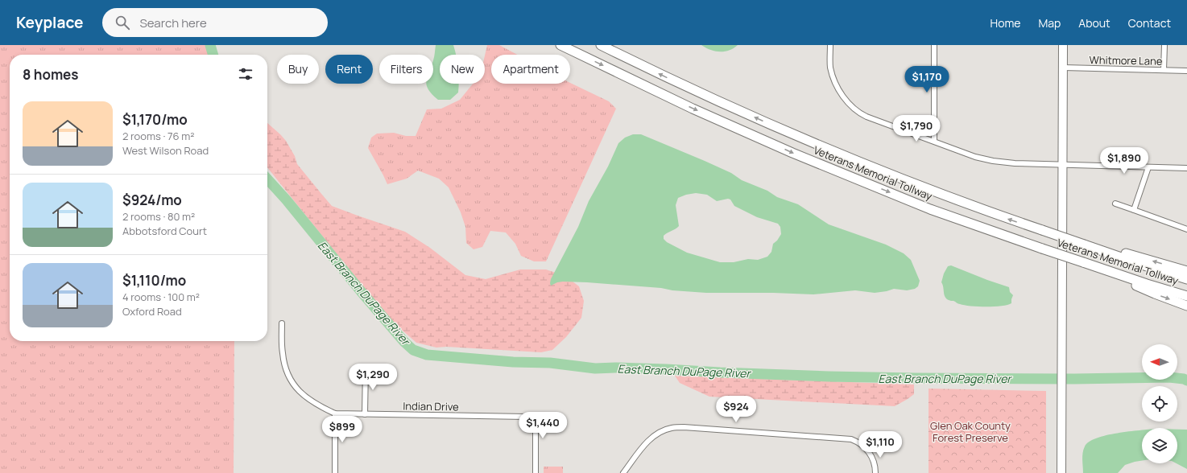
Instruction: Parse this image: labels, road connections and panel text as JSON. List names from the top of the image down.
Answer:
{
  "streets": {
    "highway": ["Veterans Memorial Tollway"],
    "street": ["Whitmore Lane", "Indian Drive"]
  },
  "water": ["East Branch DuPage River"],
  "parks": ["Glen Oak County Forest Preserve"],
  "north": "left",
  "page": {
    "header": "Keyplace",
    "search": "Search here",
    "nav": [
      "Home",
      "Map",
      "About",
      "Contact"
    ],
    "chip": [
      "Buy",
      "Rent",
      "Filters",
      "New",
      "Apartment"
    ],
    "heading": "8 homes",
    "price": [
      "$1,170",
      "$1,790",
      "$1,890",
      "$1,290",
      "$924",
      "$1,440",
      "$899",
      "$1,110"
    ],
    "list": [
      {
        "name": "$1,170/mo",
        "note": "2 rooms · 76 m² · West Wilson Road"
      },
      {
        "name": "$924/mo",
        "note": "2 rooms · 80 m² · Abbotsford Court"
      },
      {
        "name": "$1,110/mo",
        "note": "4 rooms · 100 m² · Oxford Road"
      }
    ]
  }
}
